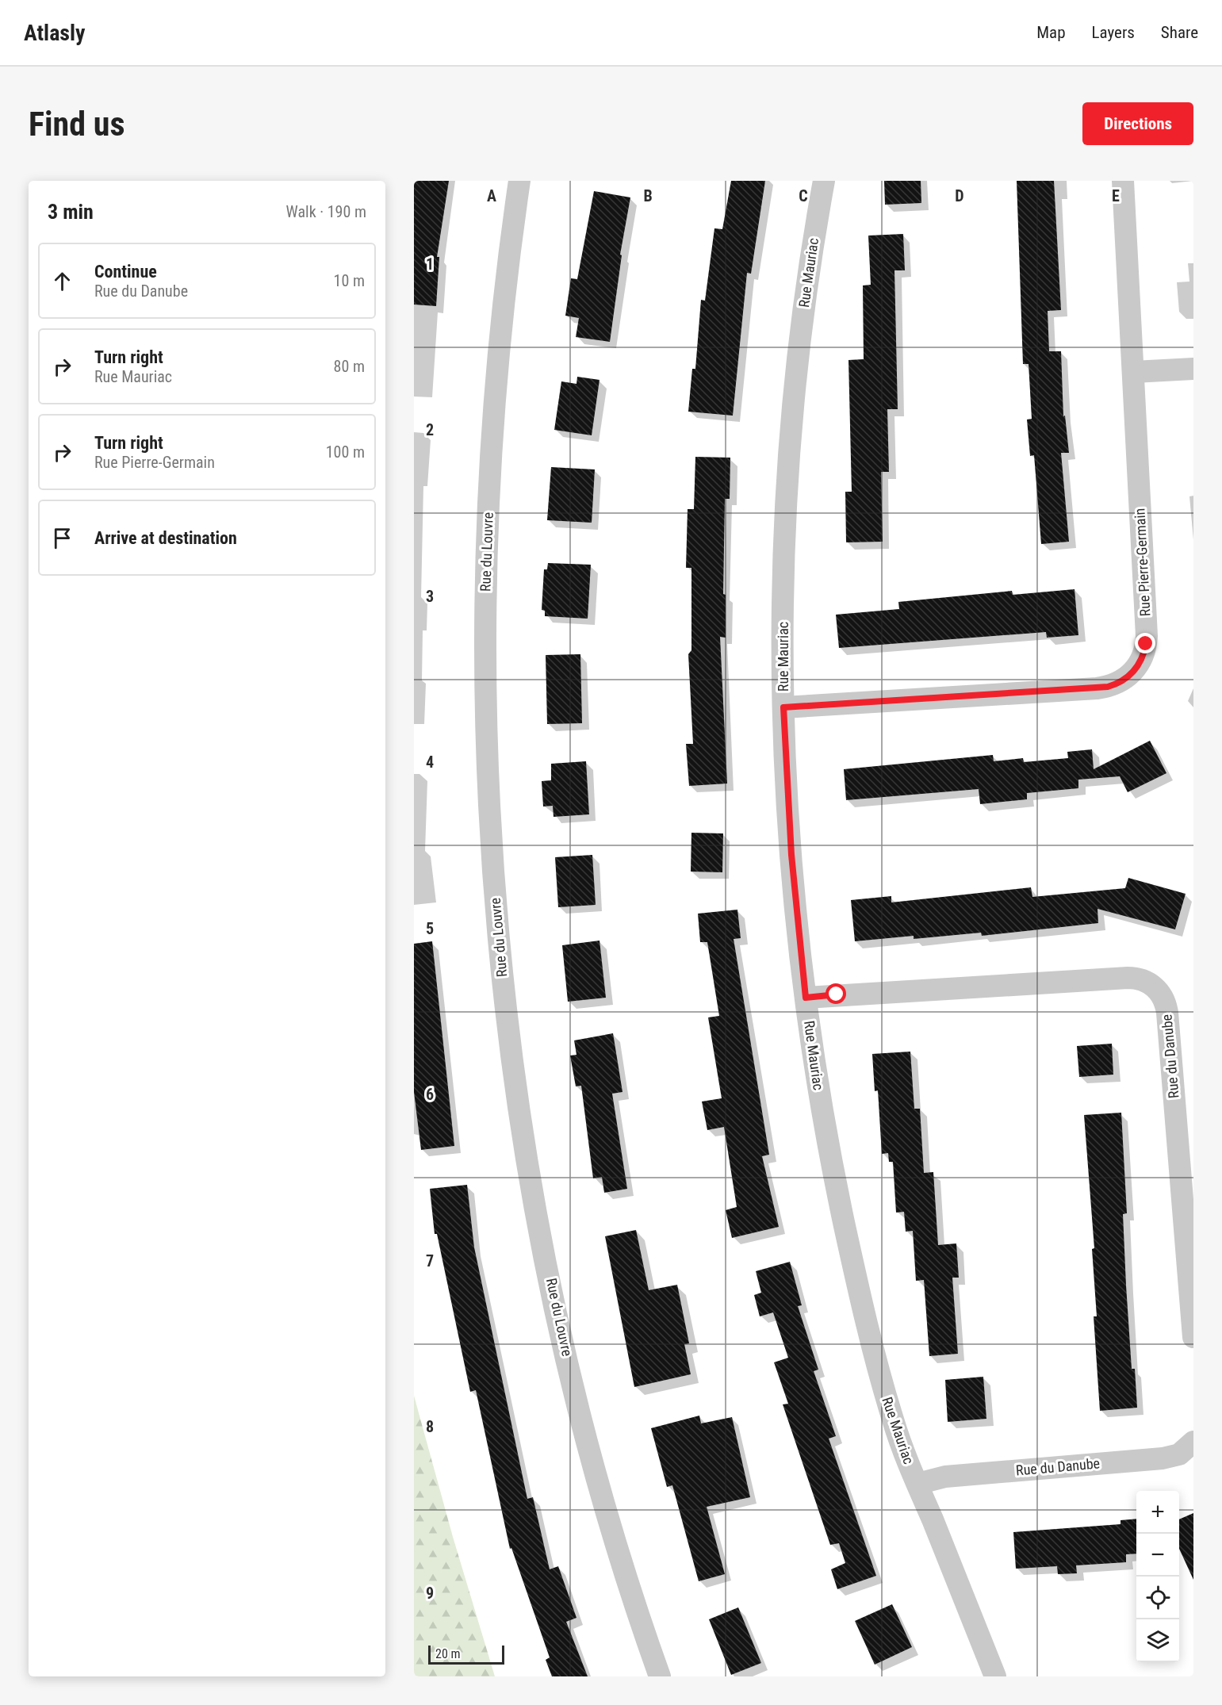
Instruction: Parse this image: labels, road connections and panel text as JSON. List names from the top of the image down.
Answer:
{
  "streets": {
    "street": [
      "Rue Mauriac",
      "Rue du Louvre",
      "Rue Pierre-Germain",
      "Rue du Danube"
    ]
  },
  "crossings": [
    ["Rue Mauriac", "Rue Pierre-Germain"],
    ["Rue Mauriac", "Rue du Danube"]
  ],
  "scale_bar": "20 m",
  "page": {
    "header": "Atlasly",
    "nav": ["Map", "Layers", "Share"],
    "buttons": "Directions",
    "title": "Find us",
    "heading": ["3 min", "Walk · 190 m"],
    "list": [
      ["Continue", "Rue du Danube", "10 m"],
      ["Turn right", "Rue Mauriac", "80 m"],
      ["Turn right", "Rue Pierre-Germain", "100 m"],
      "Arrive at destination"
    ],
    "map_buttons": ["+", "−"],
    "scale": "20 m"
  },
  "grid": {
    "columns": [
      "A",
      "B",
      "C",
      "D",
      "E"
    ],
    "rows": [
      "1",
      "2",
      "3",
      "4",
      "5",
      "6",
      "7",
      "8",
      "9"
    ]
  }
}
